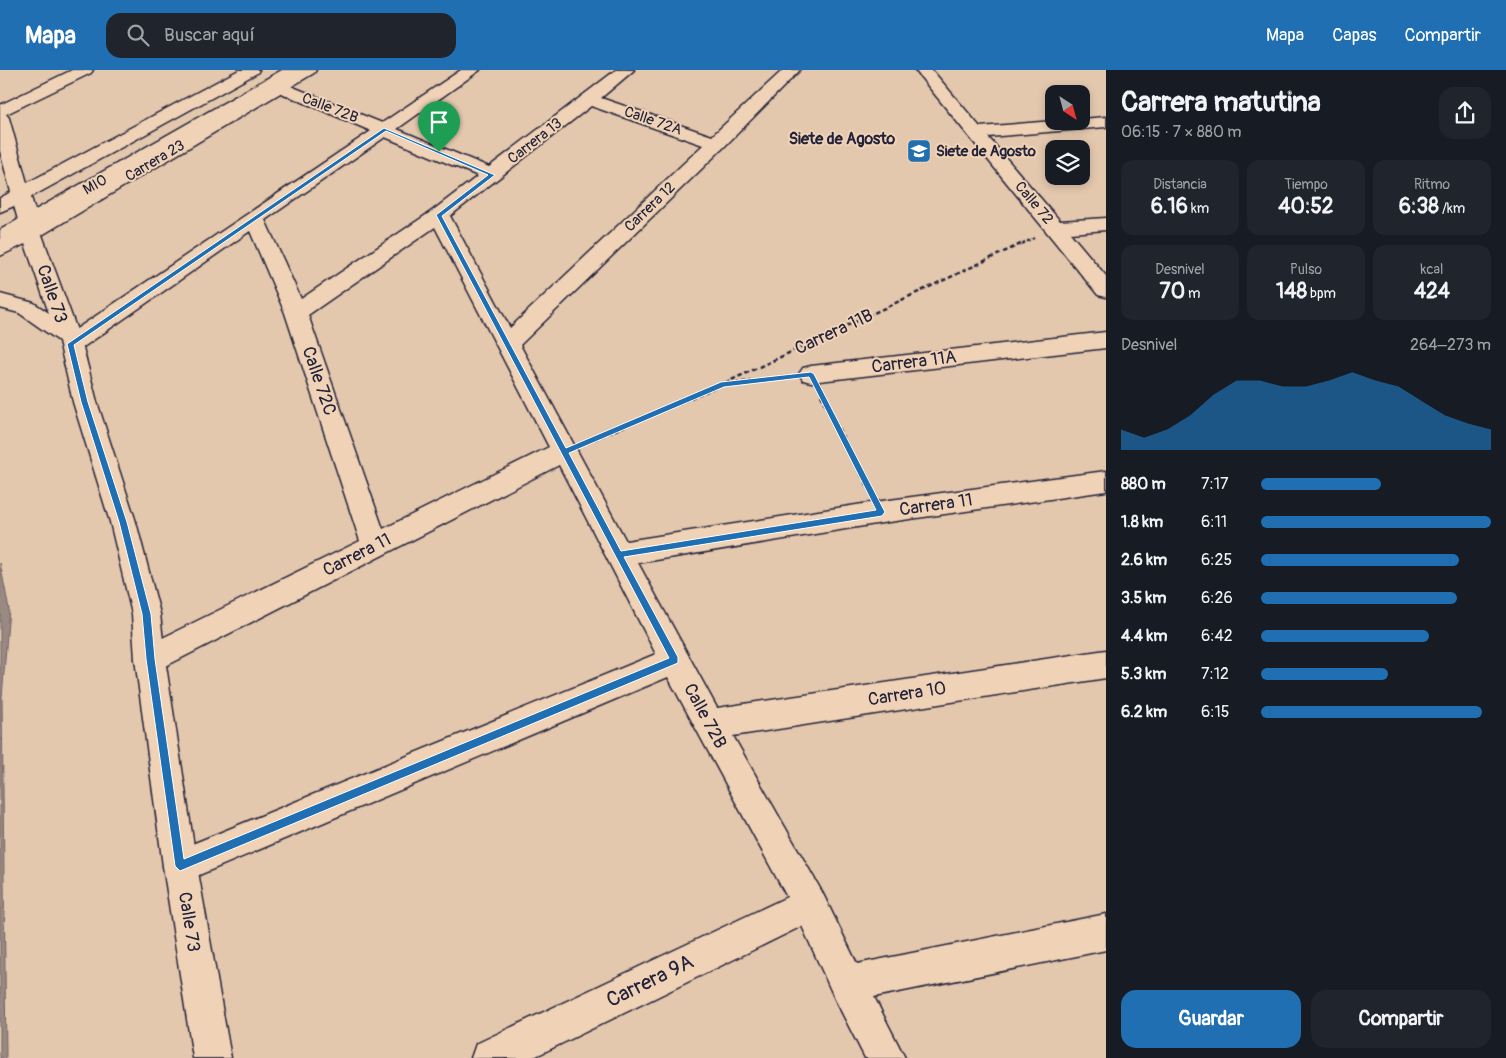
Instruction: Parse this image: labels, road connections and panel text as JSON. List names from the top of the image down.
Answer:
{
  "streets": {
    "street": [
      "Calle 72B",
      "Calle 72A",
      "Carrera 13",
      "Carrera 23",
      "MIO",
      "Calle 72",
      "Carrera 12",
      "Calle 73",
      "Carrera 11A",
      "Calle 72C",
      "Carrera 11",
      "Carrera 10",
      "Carrera 9A"
    ],
    "path": ["Carrera 11B"]
  },
  "crossings": [
    ["Calle 72B", "Carrera 13"],
    ["Calle 72B", "Carrera 23"],
    ["Calle 72B", "Carrera 12"],
    ["Calle 72B", "Carrera 11B"],
    ["Calle 72B", "Carrera 11"],
    ["Calle 72B", "Carrera 10"],
    ["Calle 72B", "Carrera 9A"],
    ["Calle 72A", "Carrera 13"],
    ["Calle 72A", "Carrera 12"],
    ["Carrera 13", "Calle 72C"],
    ["Carrera 23", "MIO"],
    ["Carrera 23", "Calle 73"],
    ["MIO", "Calle 73"],
    ["Calle 72", "Carrera 11B"],
    ["Calle 73", "Carrera 11"],
    ["Carrera 11B", "Carrera 11"],
    ["Calle 72C", "Carrera 11"]
  ],
  "districts": ["Siete de Agosto"],
  "places": {
    "school or university": ["Siete de Agosto"]
  },
  "north": "bottom right",
  "page": {
    "header": "Mapa",
    "search": "Buscar aquí",
    "nav": ["Mapa", "Capas", "Compartir"],
    "heading": ["Carrera matutina", "06:15 · 7 × 880 m"],
    "stats": [
      ["Distancia", "6.16 km"],
      ["Tiempo", "40:52"],
      ["Ritmo", "6:38 /km"],
      ["Desnivel", "70 m"],
      ["Pulso", "148 bpm"],
      ["kcal", "424"]
    ],
    "chart": ["Desnivel", "264–273 m"],
    "list": [
      {
        "name": "880 m",
        "note": "7:17"
      },
      {
        "name": "1.8 km",
        "note": "6:11"
      },
      {
        "name": "2.6 km",
        "note": "6:25"
      },
      {
        "name": "3.5 km",
        "note": "6:26"
      },
      {
        "name": "4.4 km",
        "note": "6:42"
      },
      {
        "name": "5.3 km",
        "note": "7:12"
      },
      {
        "name": "6.2 km",
        "note": "6:15"
      }
    ],
    "buttons": ["Guardar", "Compartir"]
  }
}
